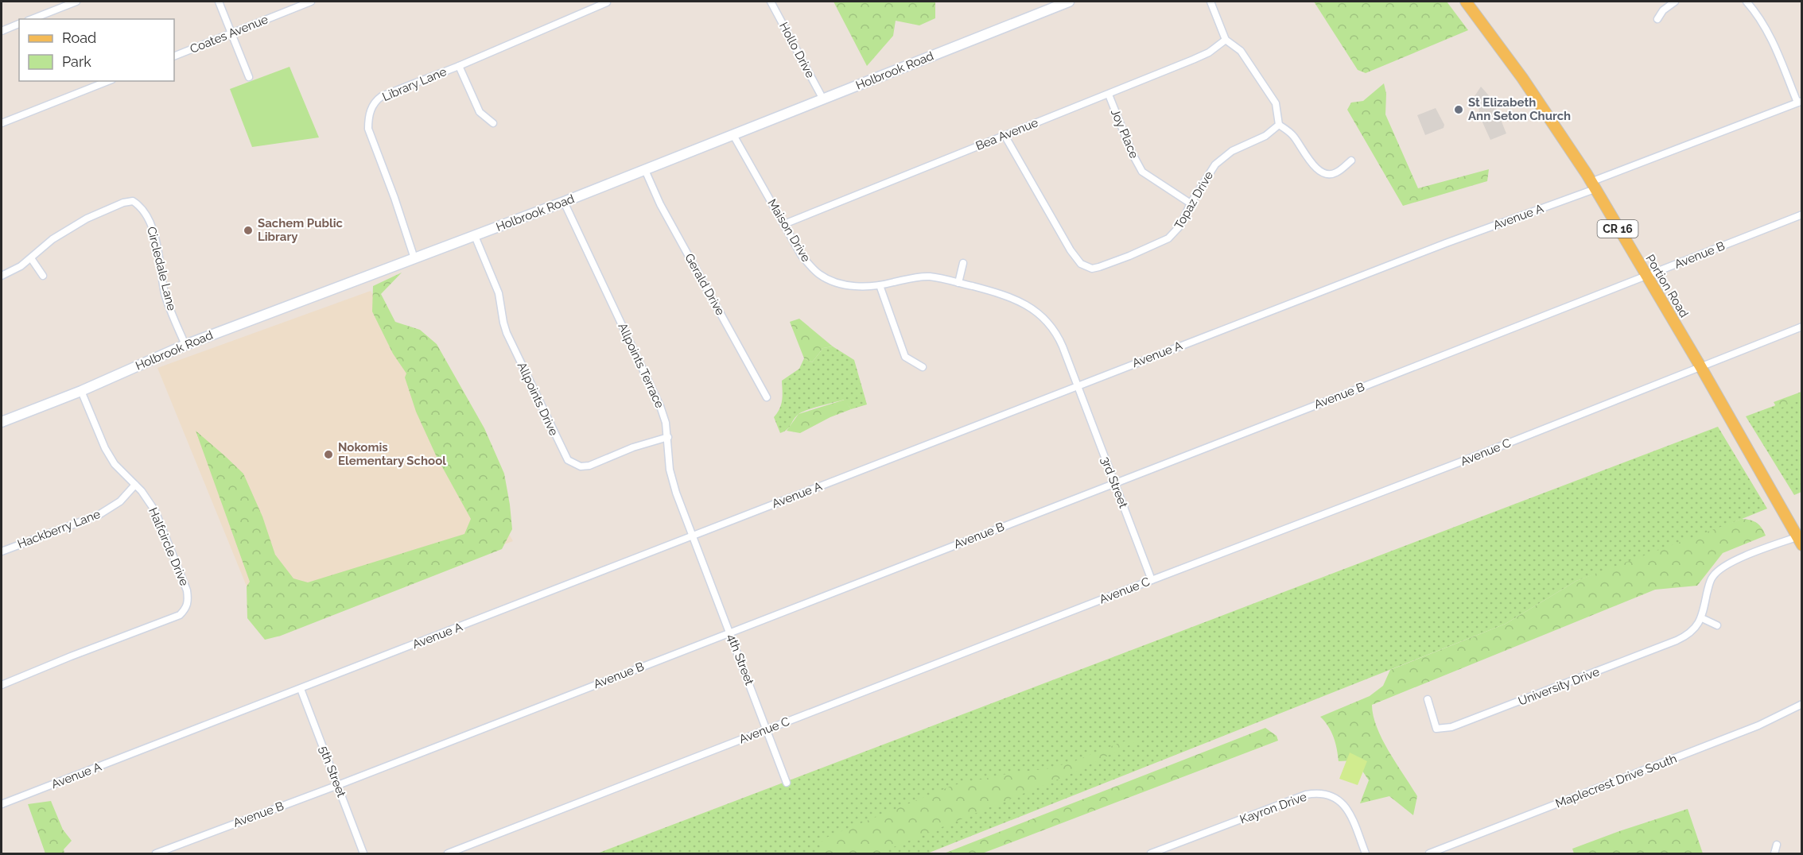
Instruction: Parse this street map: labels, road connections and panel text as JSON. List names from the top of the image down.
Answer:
{
  "streets": {
    "main road": ["CR 16", "Portion Road"],
    "street": [
      "Coates Avenue",
      "Hollo Drive",
      "Holbrook Road",
      "Library Lane",
      "Joy Place",
      "Bea Avenue",
      "Topaz Drive",
      "Avenue A",
      "Maison Drive",
      "Avenue B",
      "Circledale Lane",
      "Gerald Drive",
      "Allpoints Terrace",
      "Allpoints Drive",
      "Avenue C",
      "3rd Street",
      "Hackberry Lane",
      "Halfcircle Drive",
      "4th Street",
      "University Drive",
      "5th Street",
      "Maplecrest Drive South",
      "Kayron Drive"
    ]
  },
  "crossings": [
    ["Hollo Drive", "Holbrook Road"],
    ["Holbrook Road", "Library Lane"],
    ["Holbrook Road", "Maison Drive"],
    ["Holbrook Road", "Circledale Lane"],
    ["Holbrook Road", "Gerald Drive"],
    ["Holbrook Road", "Allpoints Terrace"],
    ["Holbrook Road", "Allpoints Drive"],
    ["Holbrook Road", "Halfcircle Drive"],
    ["Joy Place", "Bea Avenue"],
    ["Joy Place", "Topaz Drive"],
    ["Bea Avenue", "Topaz Drive"],
    ["Bea Avenue", "Maison Drive"],
    ["Avenue A", "Maison Drive"],
    ["Avenue A", "Portion Road"],
    ["Avenue A", "Allpoints Terrace"],
    ["Avenue A", "3rd Street"],
    ["Avenue A", "4th Street"],
    ["Avenue A", "5th Street"],
    ["Maison Drive", "3rd Street"],
    ["Avenue B", "Portion Road"],
    ["Avenue B", "3rd Street"],
    ["Avenue B", "4th Street"],
    ["Avenue B", "5th Street"],
    ["Portion Road", "Avenue C"],
    ["Allpoints Terrace", "Allpoints Drive"],
    ["Allpoints Terrace", "4th Street"],
    ["Avenue C", "3rd Street"],
    ["Avenue C", "4th Street"],
    ["Hackberry Lane", "Halfcircle Drive"]
  ],
  "places": ["St Elizabeth Ann Seton Church", "Sachem Public Library", "Nokomis Elementary School"],
  "legend": ["Road", "Park"]
}
